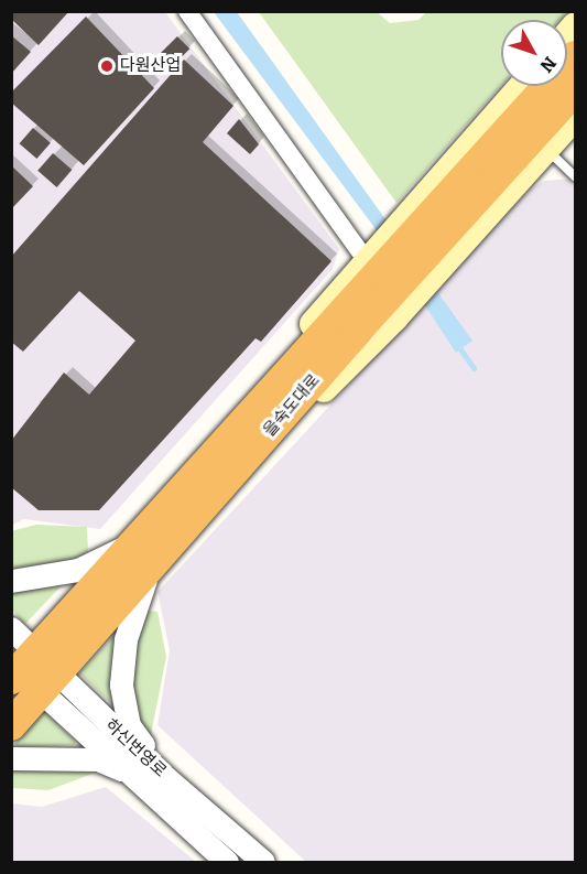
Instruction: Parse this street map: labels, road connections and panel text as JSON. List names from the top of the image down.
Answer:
{
  "streets": {
    "highway": ["을숙도대로"],
    "street": ["하신번영로"]
  },
  "crossings": [
    ["을숙도대로", "하신번영로"]
  ],
  "places": ["다원산업"],
  "north": "bottom right"
}
